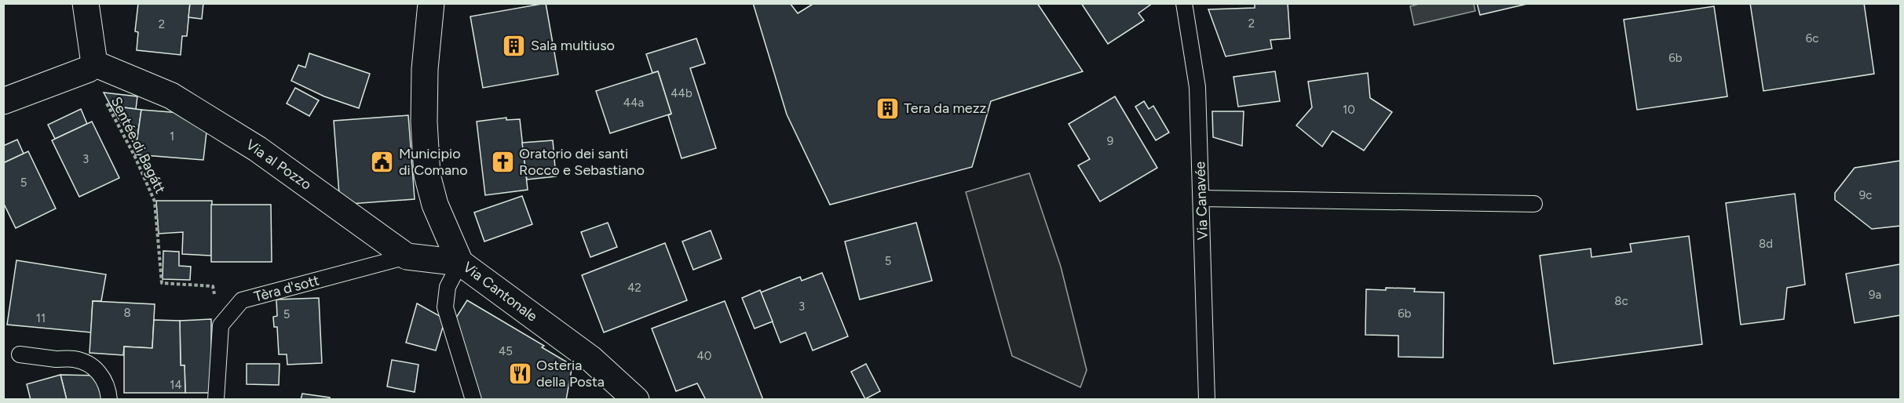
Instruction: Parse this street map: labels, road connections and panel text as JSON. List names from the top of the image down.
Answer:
{
  "streets": {
    "street": ["Via al Pozzo", "Via Cantonale"],
    "lane": ["Via Canavée", "Tèra d'sott"],
    "path": ["Sentée di Bagátt"]
  },
  "crossings": [
    ["Sentée di Bagátt", "Via al Pozzo"],
    ["Sentée di Bagátt", "Tèra d'sott"],
    ["Via al Pozzo", "Tèra d'sott"],
    ["Via al Pozzo", "Via Cantonale"]
  ],
  "places": {
    "building": ["Sala multiuso", "Tera da mezz"],
    "public building": ["Municipio di Comano"],
    "church": ["Oratorio dei santi Rocco e Sebastiano"],
    "restaurant": ["Osteria della Posta"]
  },
  "house_numbers": [
    "2",
    "2",
    "6c",
    "6b",
    "44b",
    "44a",
    "10",
    "1",
    "9",
    "3",
    "5",
    "9c",
    "8d",
    "5",
    "42",
    "9a",
    "8c",
    "3",
    "8",
    "6b",
    "5",
    "11",
    "45",
    "40",
    "14"
  ]
}
